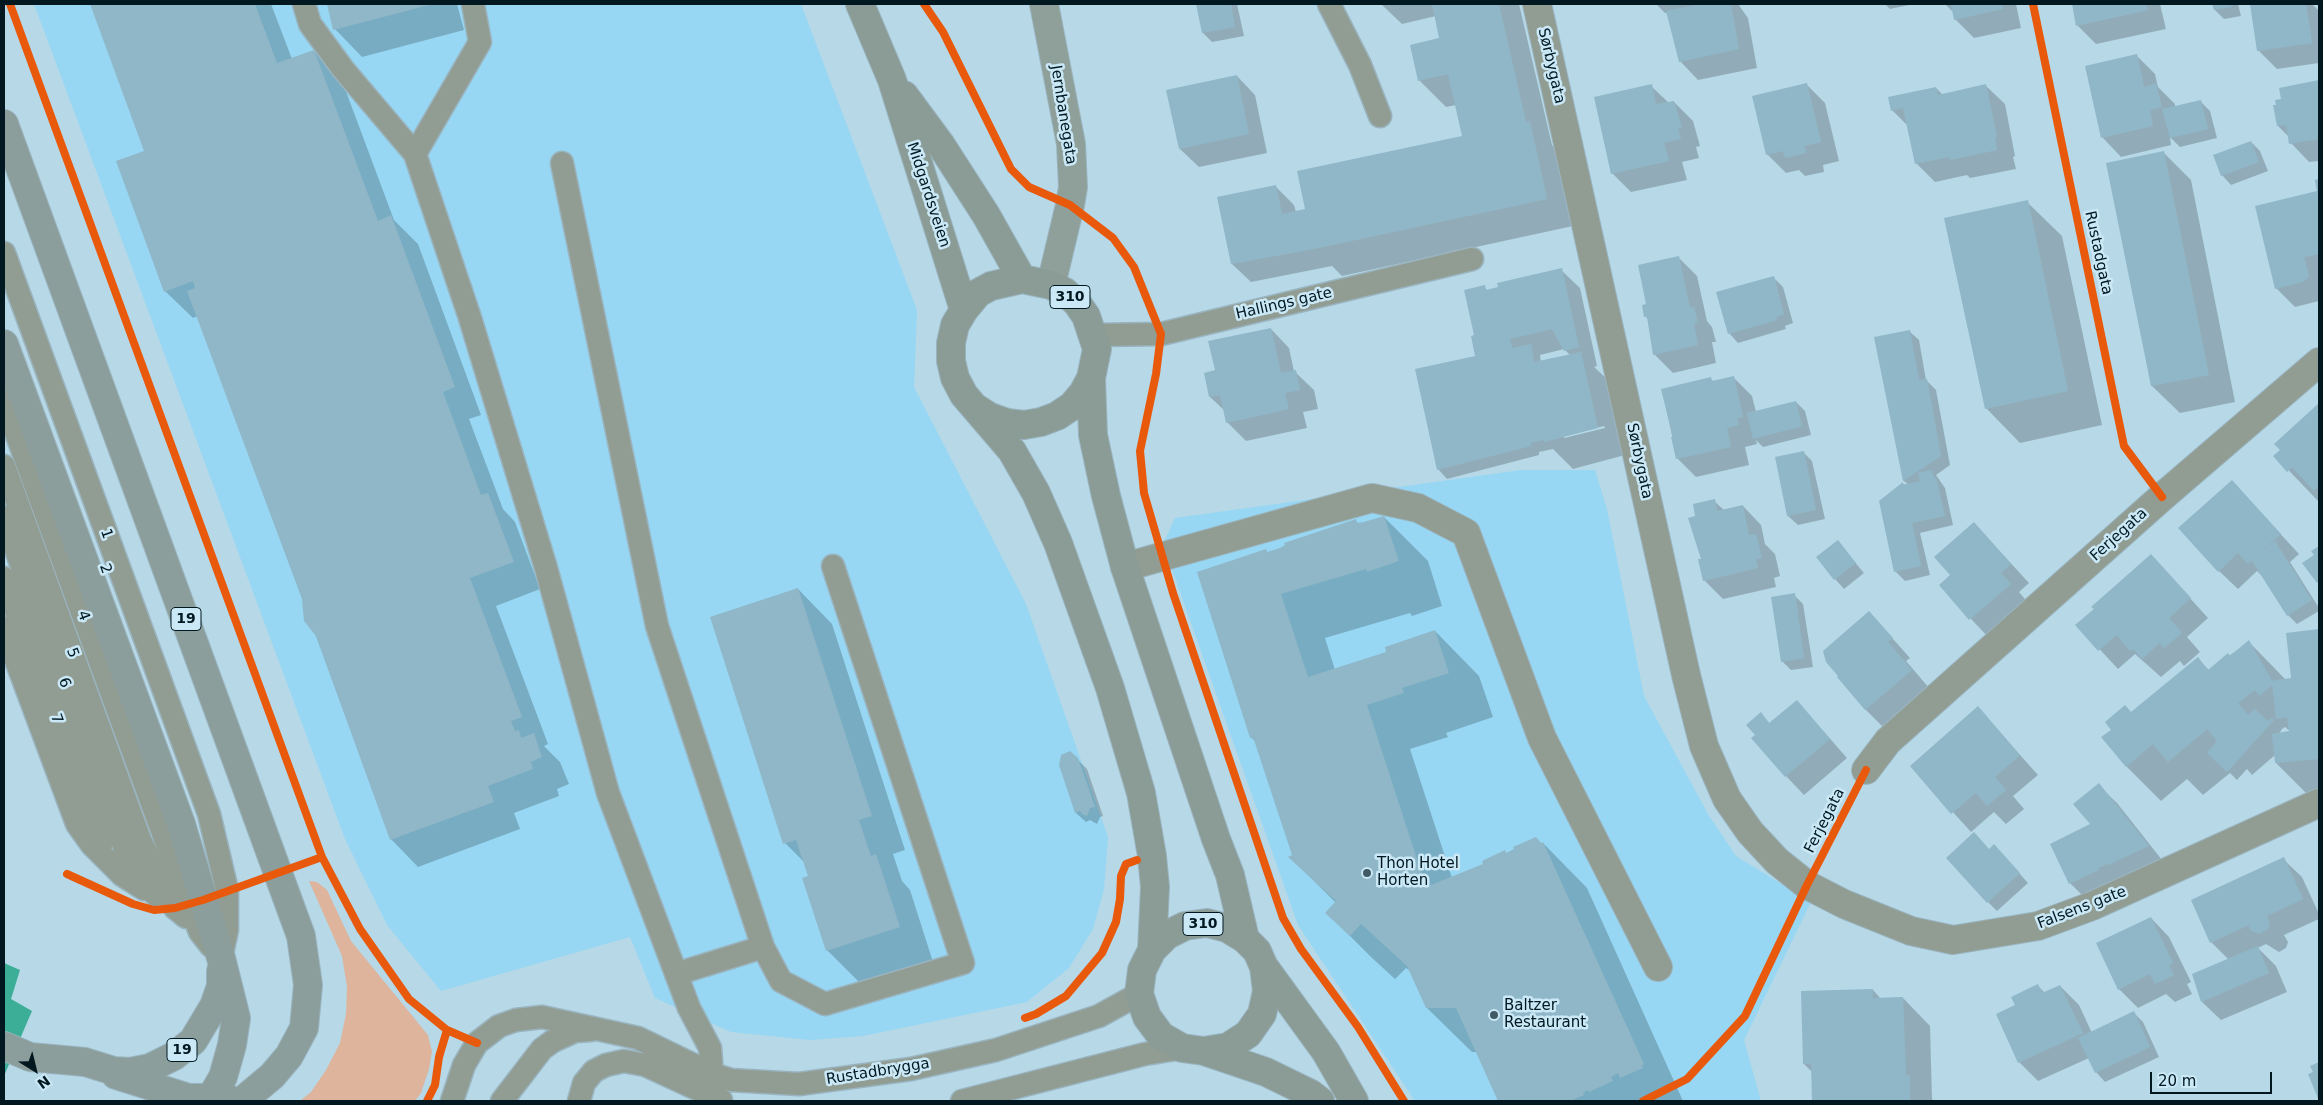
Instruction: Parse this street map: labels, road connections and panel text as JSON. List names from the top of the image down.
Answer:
{
  "streets": {
    "highway": ["19"],
    "main road": ["Jernbanegata", "Midgardsveien", "310"],
    "street": ["Sørbygata", "Ferjegata", "Falsens gate"],
    "lane": [
      "Hallings gate",
      "1",
      "2",
      "4",
      "5",
      "6",
      "7",
      "Rustadbrygga"
    ],
    "cycle path": ["Rustadgata"]
  },
  "crossings": [
    ["Sørbygata", "Falsens gate"],
    ["Jernbanegata", "Midgardsveien"],
    ["Jernbanegata", "310"],
    ["Jernbanegata", "Hallings gate"],
    ["Midgardsveien", "310"],
    ["Midgardsveien", "Hallings gate"],
    ["310", "Hallings gate"],
    ["310", "Rustadbrygga"],
    ["1", "2"],
    ["5", "6"],
    ["5", "7"],
    ["6", "7"]
  ],
  "places": ["Thon Hotel Horten", "Baltzer Restaurant"],
  "scale_bar": "20 m",
  "north": "bottom right"
}
